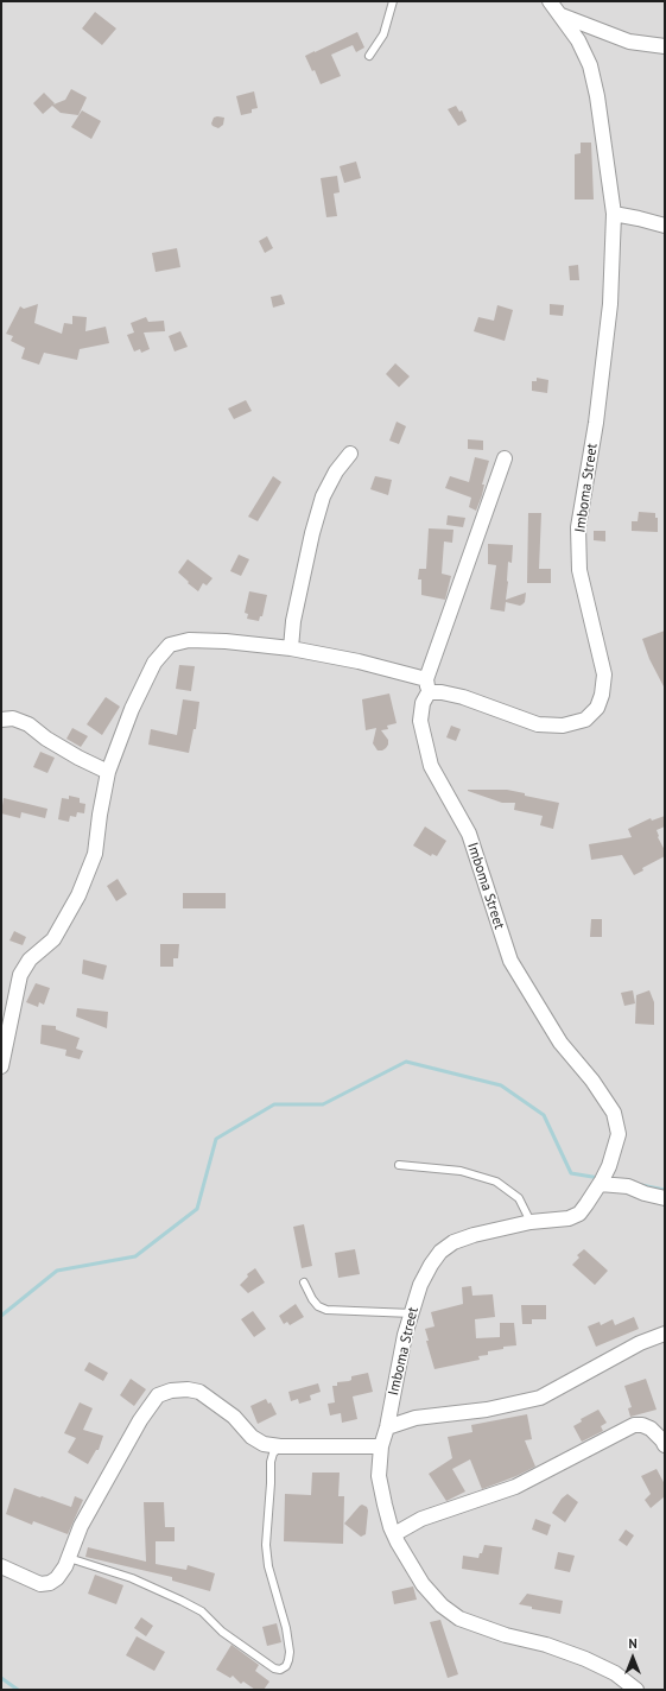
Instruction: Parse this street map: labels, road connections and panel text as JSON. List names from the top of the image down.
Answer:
{
  "streets": {
    "street": ["Imboma Street"]
  },
  "north": "top"
}
